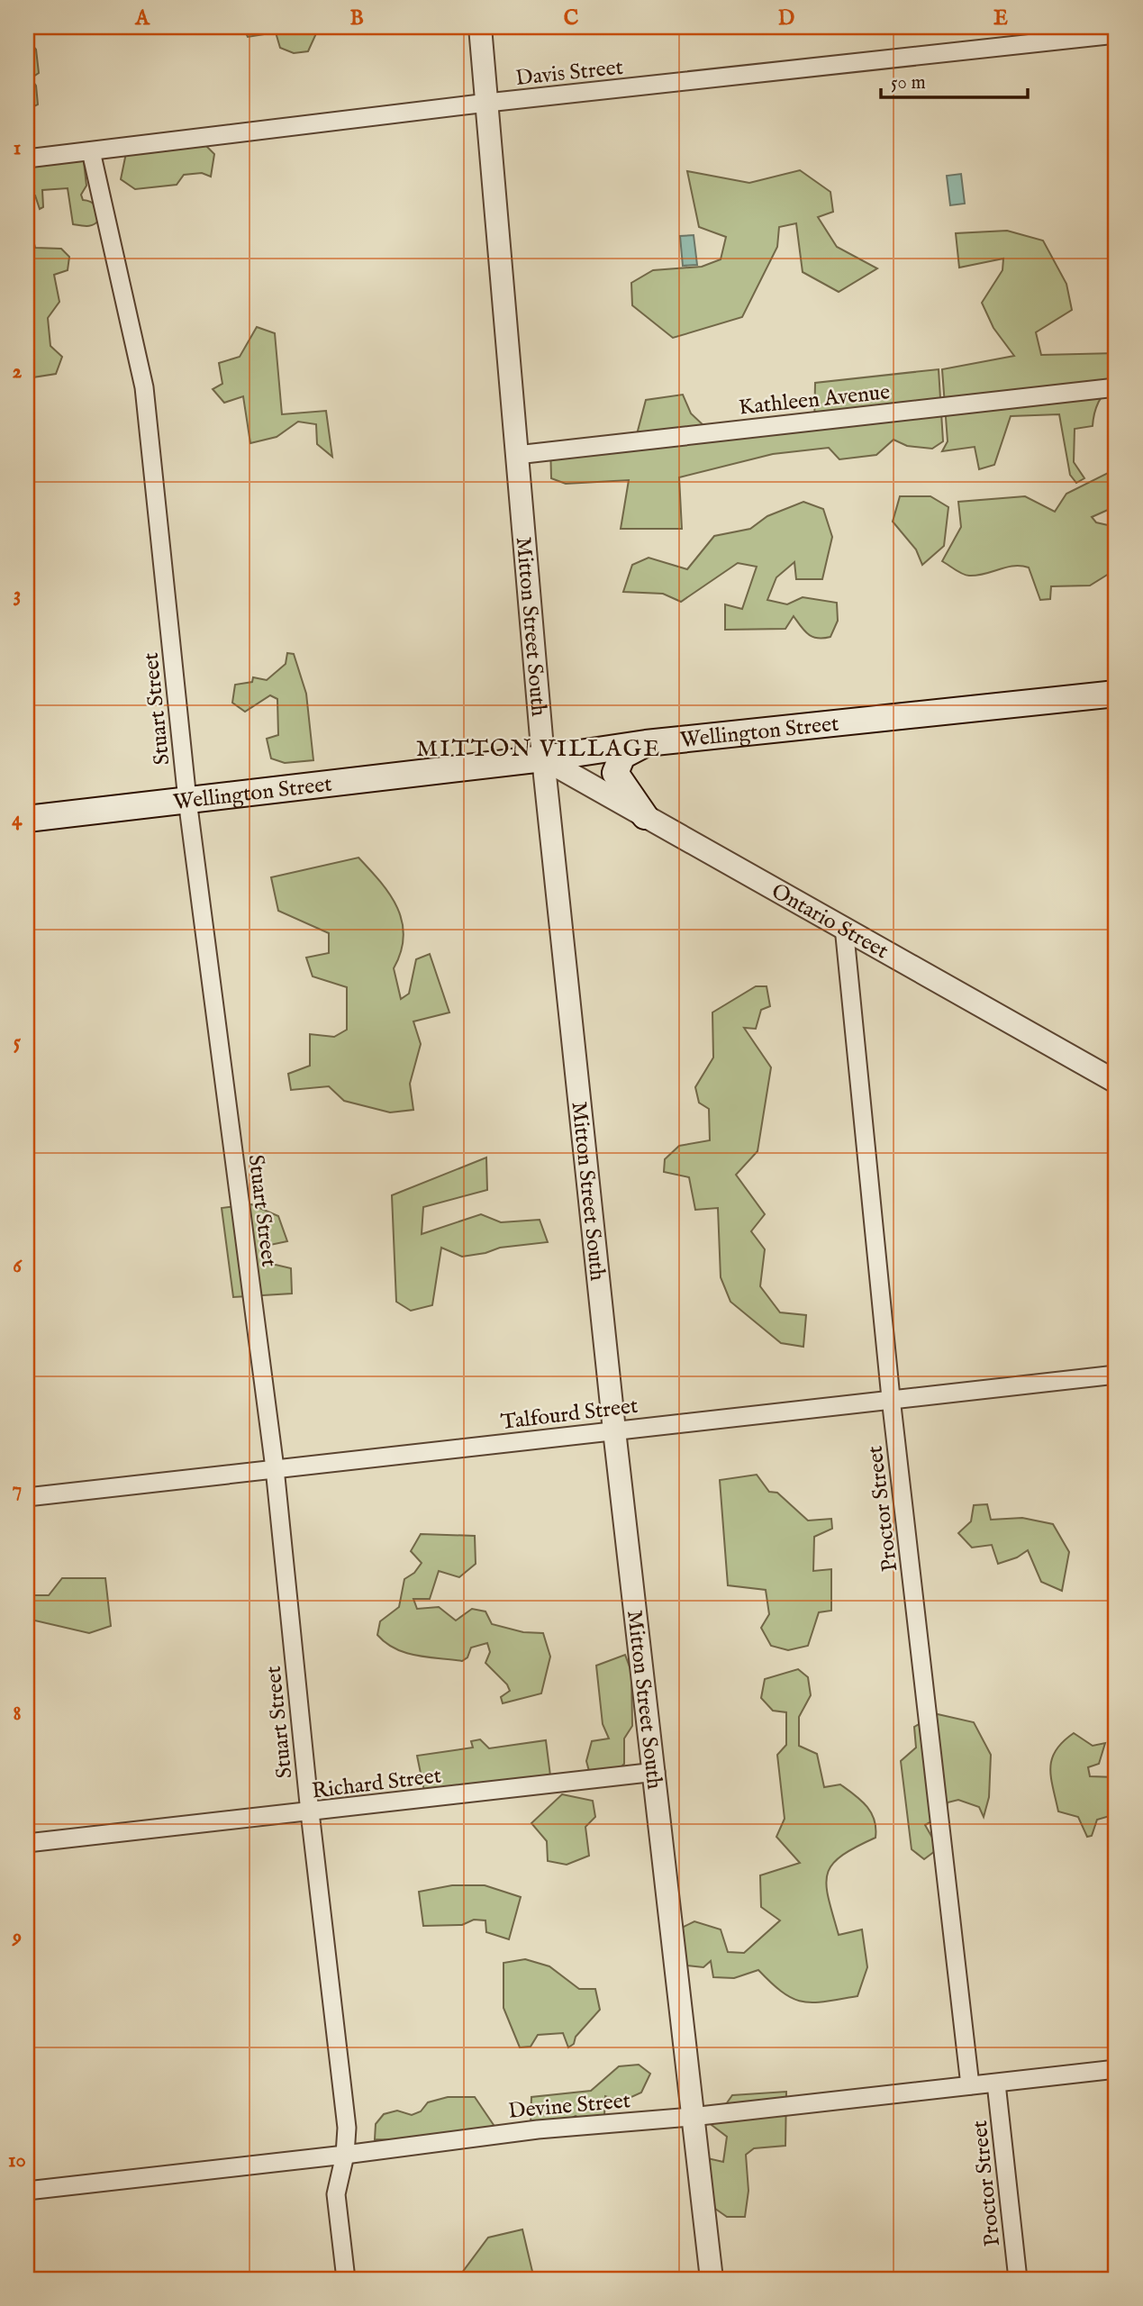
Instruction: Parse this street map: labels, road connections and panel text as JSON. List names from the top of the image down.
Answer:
{
  "streets": {
    "main road": ["Wellington Street"],
    "street": [
      "Davis Street",
      "Kathleen Avenue",
      "Mitton Street South",
      "Stuart Street",
      "Ontario Street",
      "Talfourd Street",
      "Proctor Street",
      "Richard Street",
      "Devine Street"
    ]
  },
  "crossings": [
    ["Davis Street", "Mitton Street South"],
    ["Davis Street", "Stuart Street"],
    ["Kathleen Avenue", "Mitton Street South"],
    ["Mitton Street South", "Wellington Street"],
    ["Mitton Street South", "Ontario Street"],
    ["Mitton Street South", "Talfourd Street"],
    ["Mitton Street South", "Richard Street"],
    ["Mitton Street South", "Devine Street"],
    ["Stuart Street", "Wellington Street"],
    ["Stuart Street", "Talfourd Street"],
    ["Stuart Street", "Richard Street"],
    ["Stuart Street", "Devine Street"],
    ["Wellington Street", "Ontario Street"],
    ["Ontario Street", "Proctor Street"],
    ["Talfourd Street", "Proctor Street"],
    ["Proctor Street", "Devine Street"]
  ],
  "districts": ["MITTON VILLAGE"],
  "scale_bar": "50 m",
  "grid": {
    "columns": [
      "A",
      "B",
      "C",
      "D",
      "E"
    ],
    "rows": [
      "1",
      "2",
      "3",
      "4",
      "5",
      "6",
      "7",
      "8",
      "9",
      "10"
    ]
  }
}
